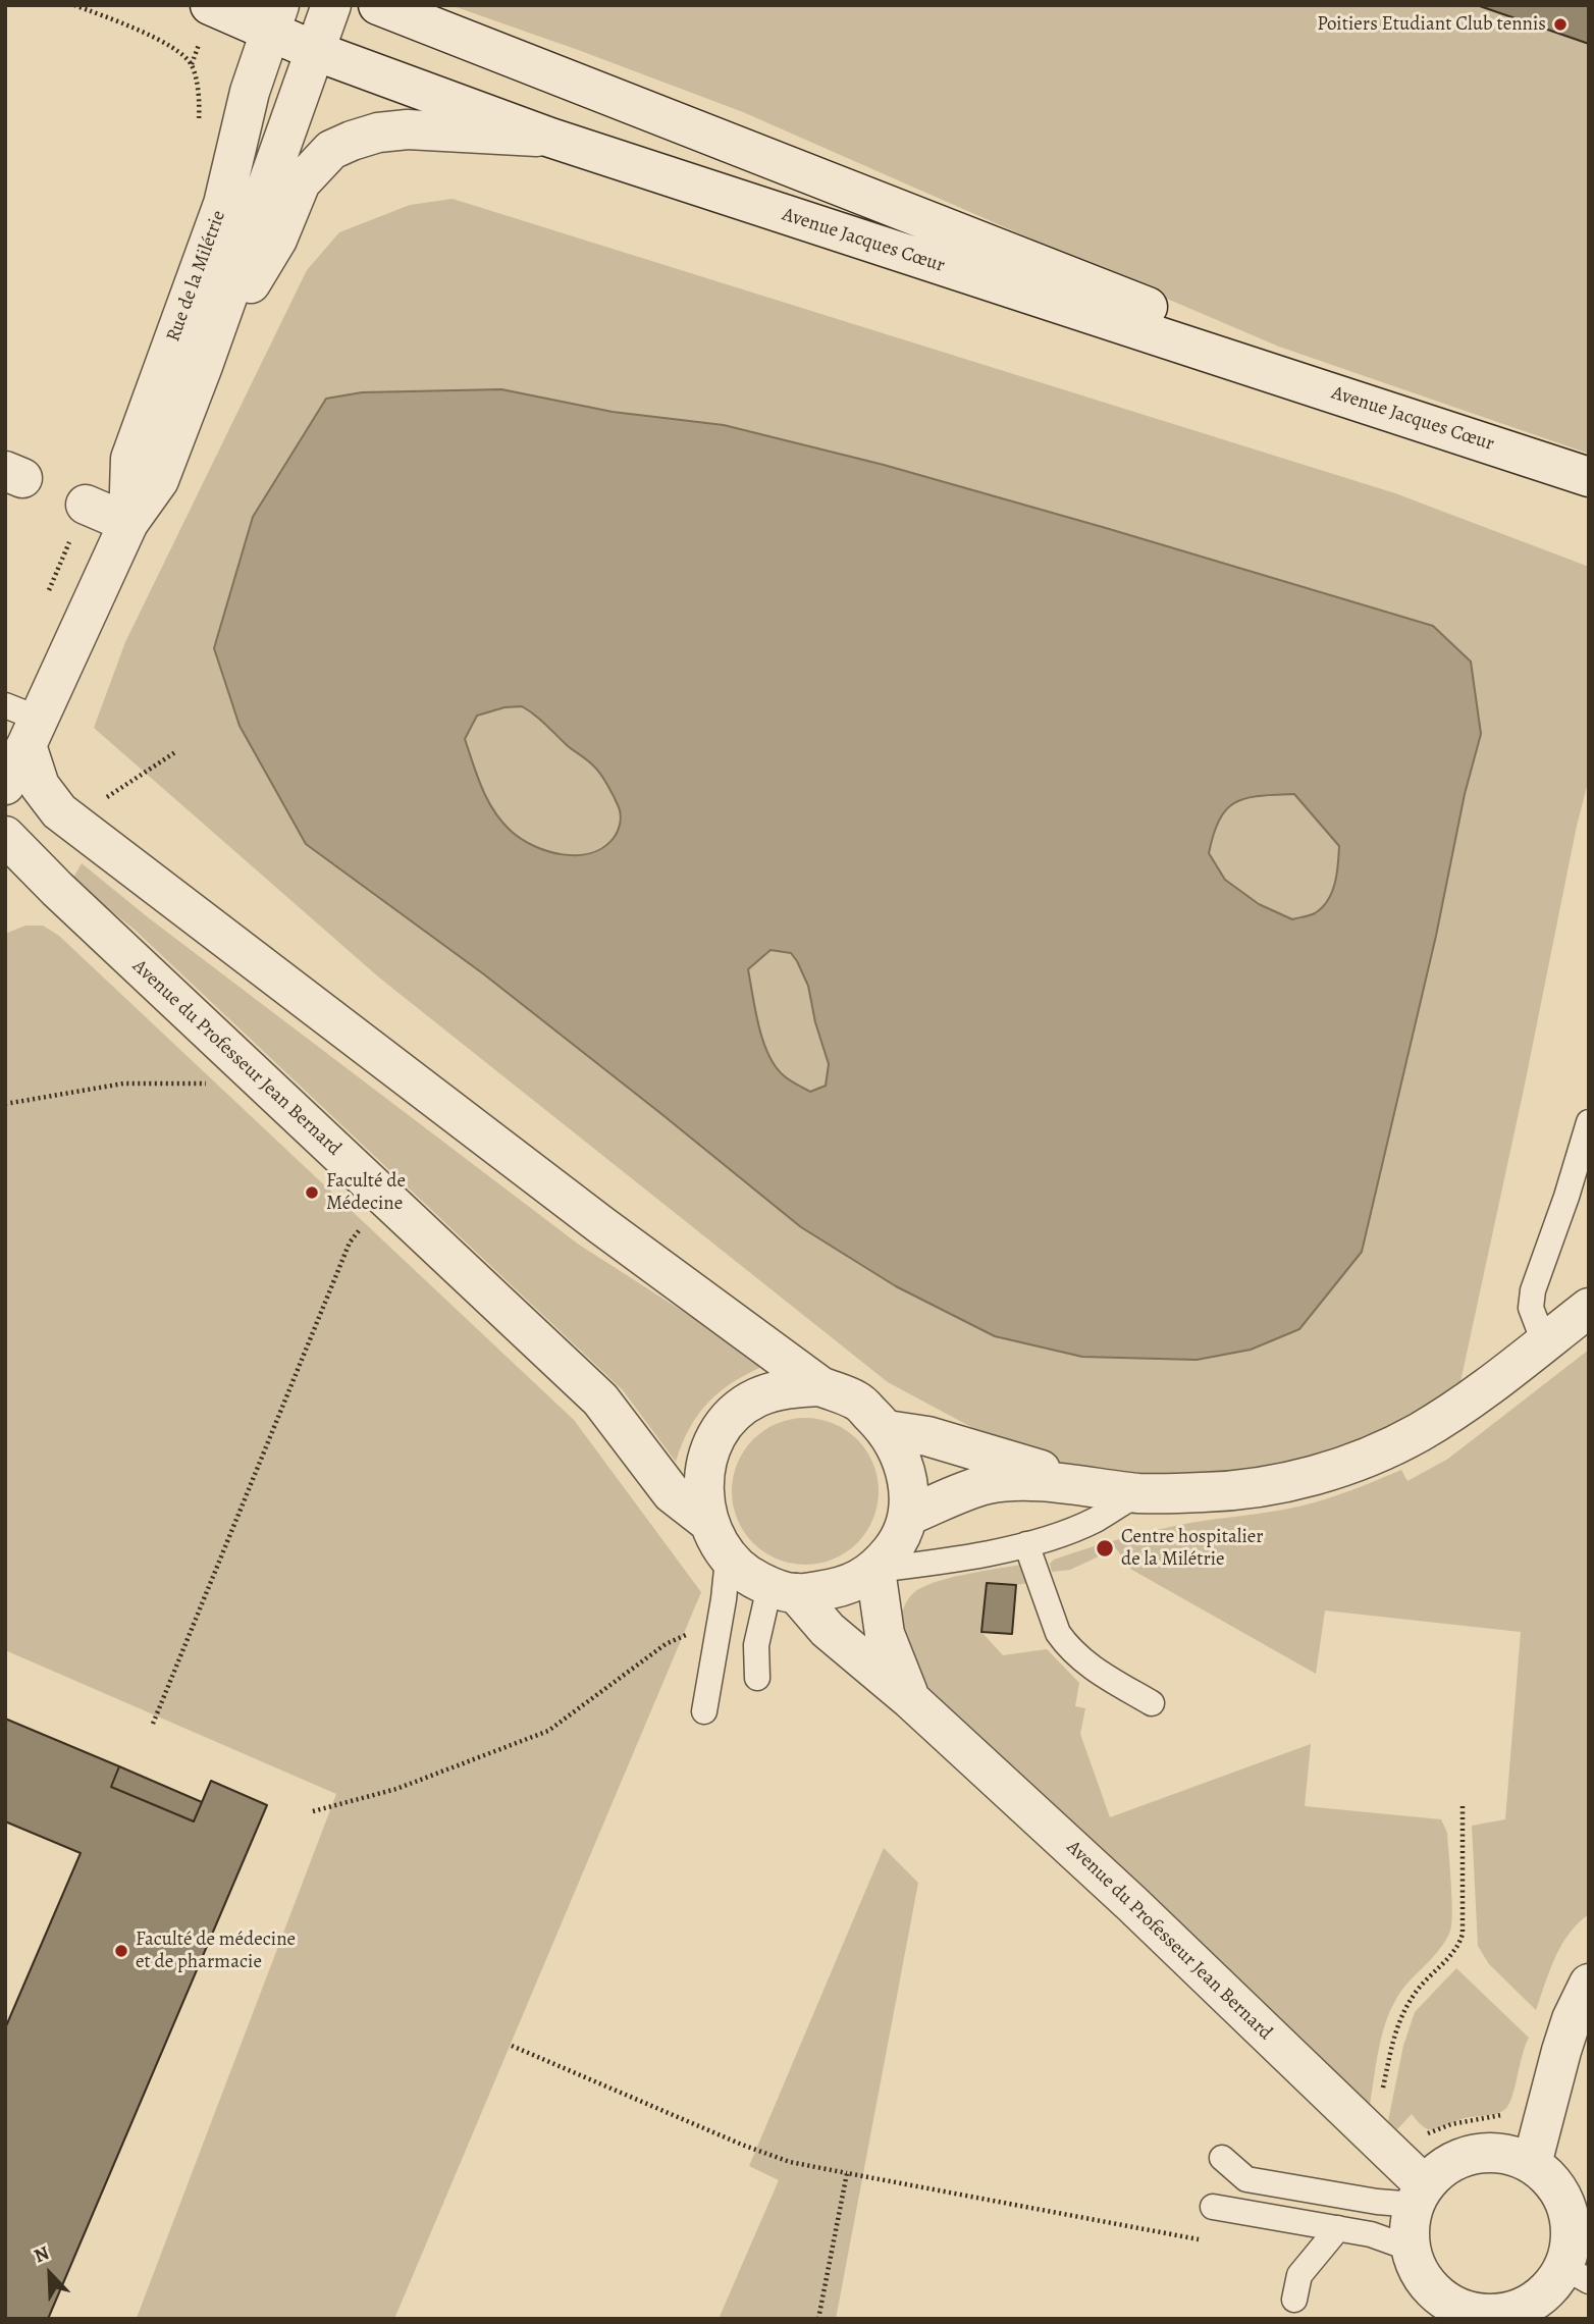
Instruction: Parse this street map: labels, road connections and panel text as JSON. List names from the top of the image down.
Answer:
{
  "streets": {
    "street": ["Avenue Jacques Cœur", "Rue de la Milétrie", "Avenue du Professeur Jean Bernard"]
  },
  "crossings": [
    ["Avenue Jacques Cœur", "Rue de la Milétrie"],
    ["Rue de la Milétrie", "Avenue du Professeur Jean Bernard"]
  ],
  "places": [
    "Poitiers Etudiant Club tennis",
    "Faculté de Médecine",
    "Centre hospitalier de la Milétrie",
    "Faculté de médecine et de pharmacie"
  ],
  "north": "top left"
}
